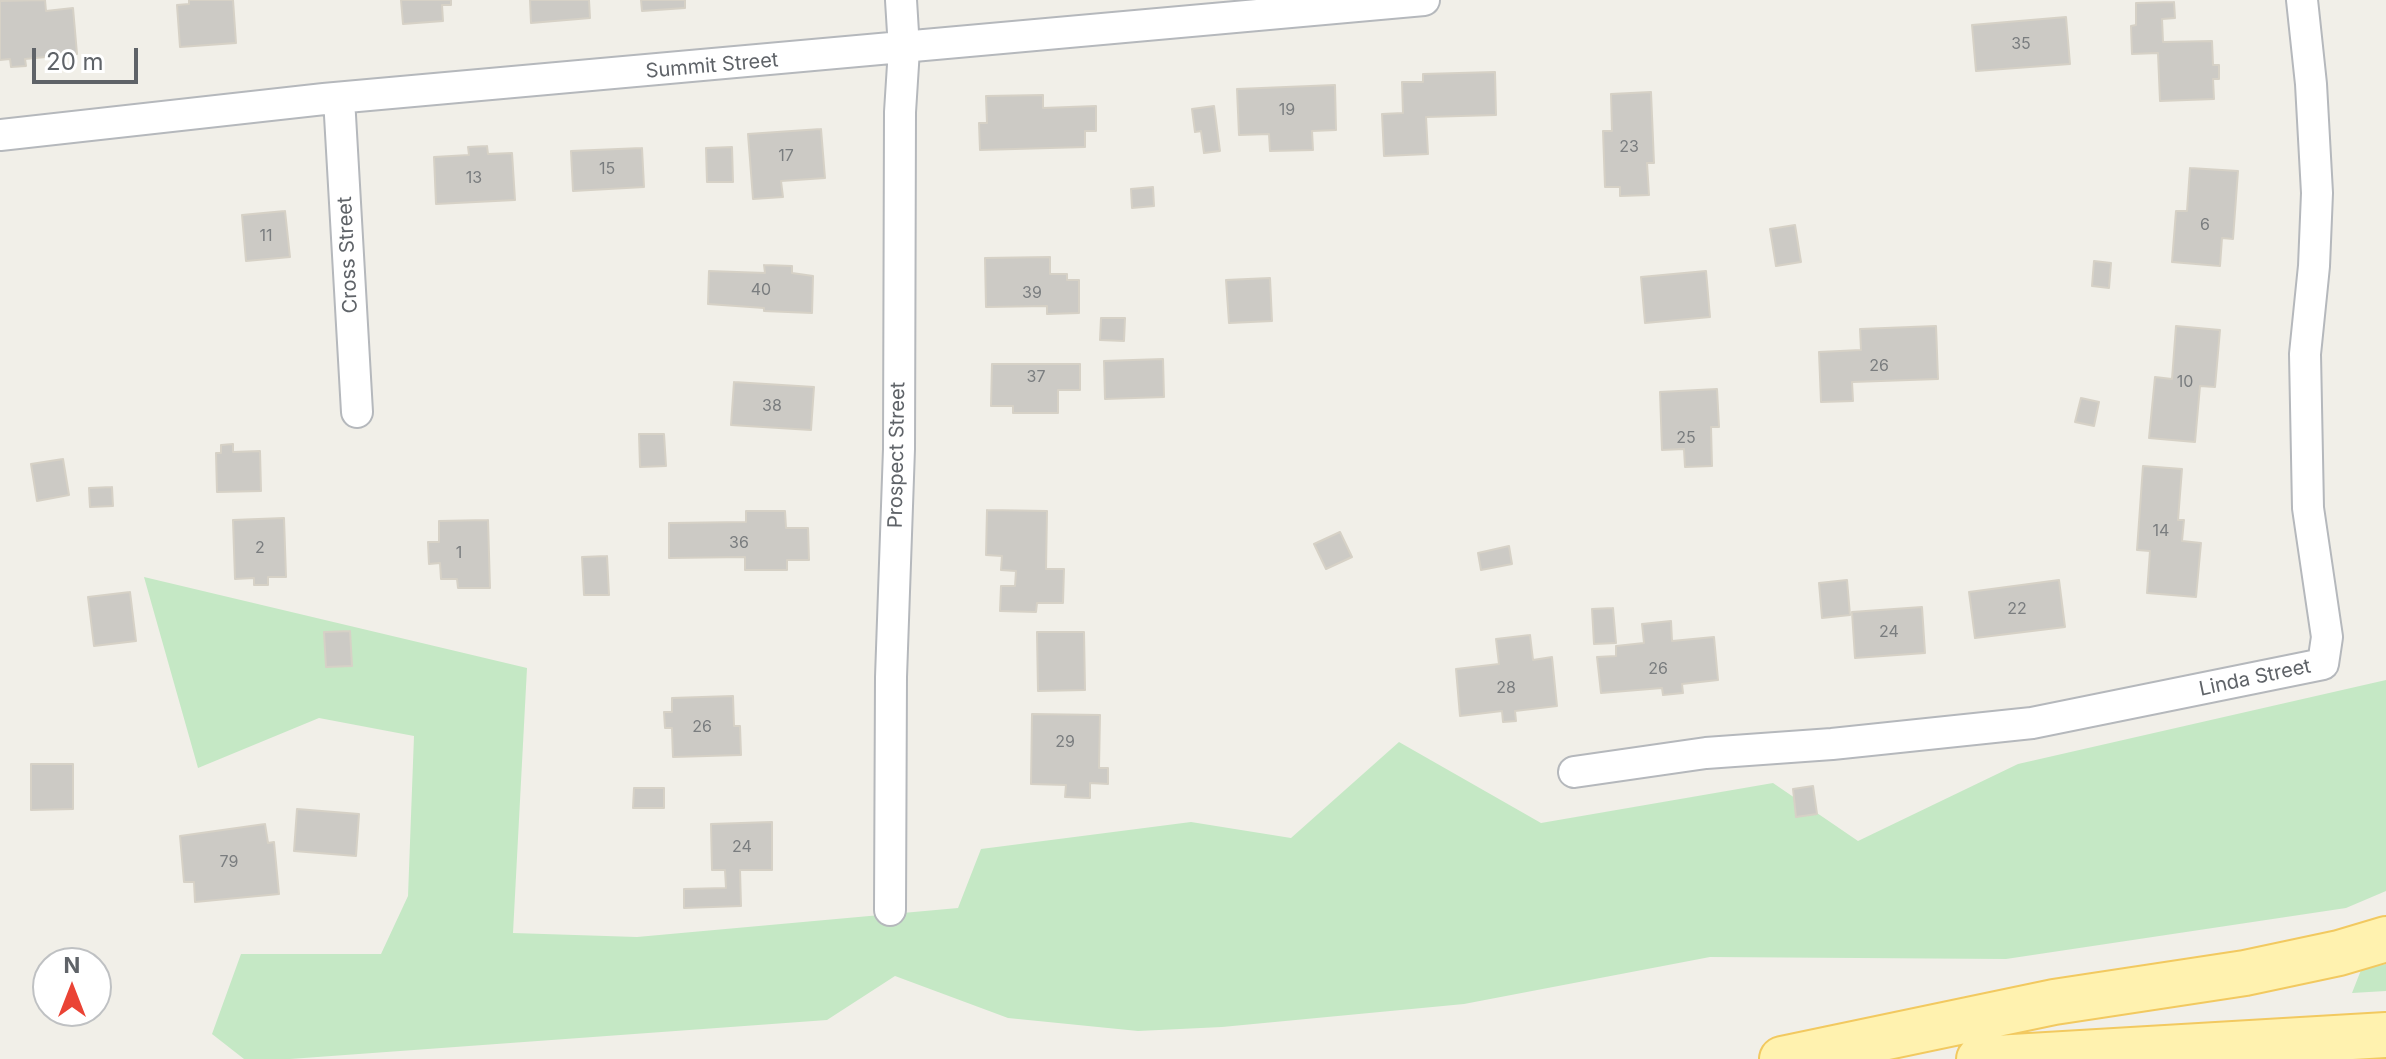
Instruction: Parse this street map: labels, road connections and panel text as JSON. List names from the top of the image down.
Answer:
{
  "streets": {
    "street": [
      "Summit Street",
      "Cross Street",
      "Prospect Street",
      "Linda Street"
    ]
  },
  "crossings": [
    ["Summit Street", "Cross Street"],
    ["Summit Street", "Prospect Street"]
  ],
  "house_numbers": [
    "35",
    "19",
    "23",
    "17",
    "15",
    "13",
    "6",
    "11",
    "40",
    "39",
    "26",
    "37",
    "10",
    "38",
    "25",
    "14",
    "36",
    "2",
    "1",
    "22",
    "24",
    "26",
    "28",
    "26",
    "29",
    "24",
    "79"
  ],
  "scale_bar": "20 m",
  "north": "top"
}
